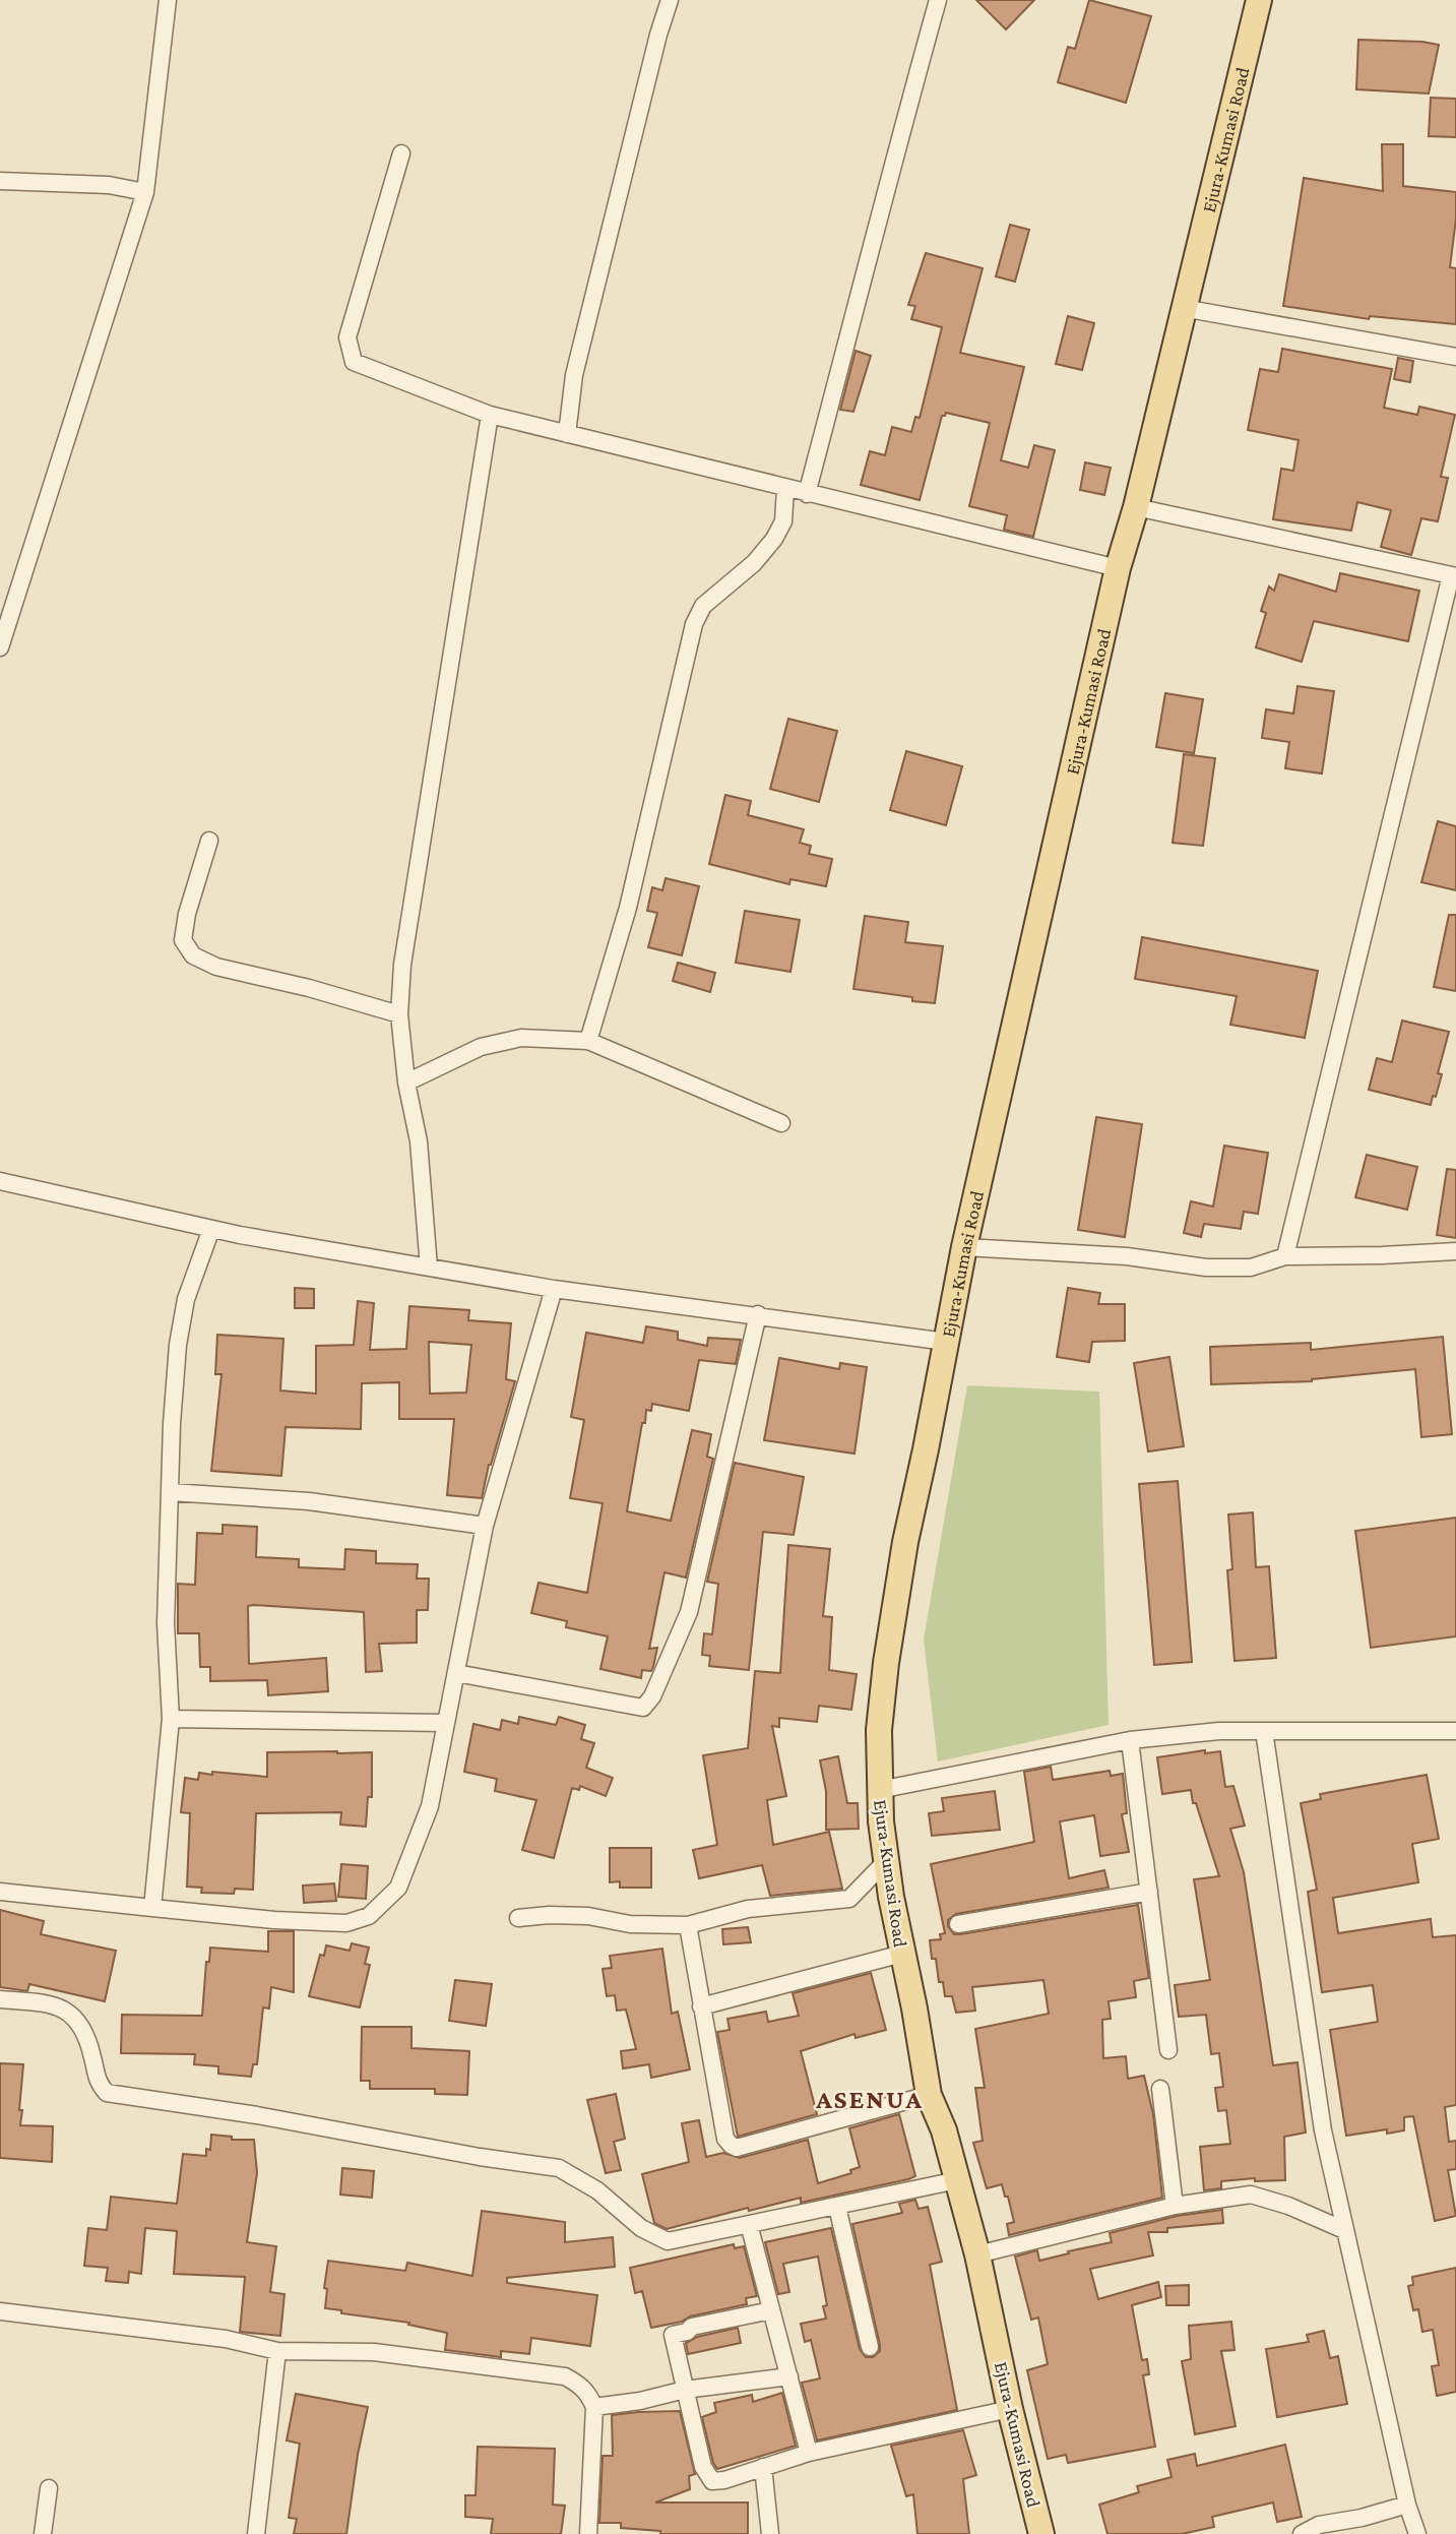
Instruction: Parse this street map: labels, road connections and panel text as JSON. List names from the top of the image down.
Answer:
{
  "streets": {
    "main road": ["Ejura-Kumasi Road"]
  },
  "districts": ["ASENUA"]
}
